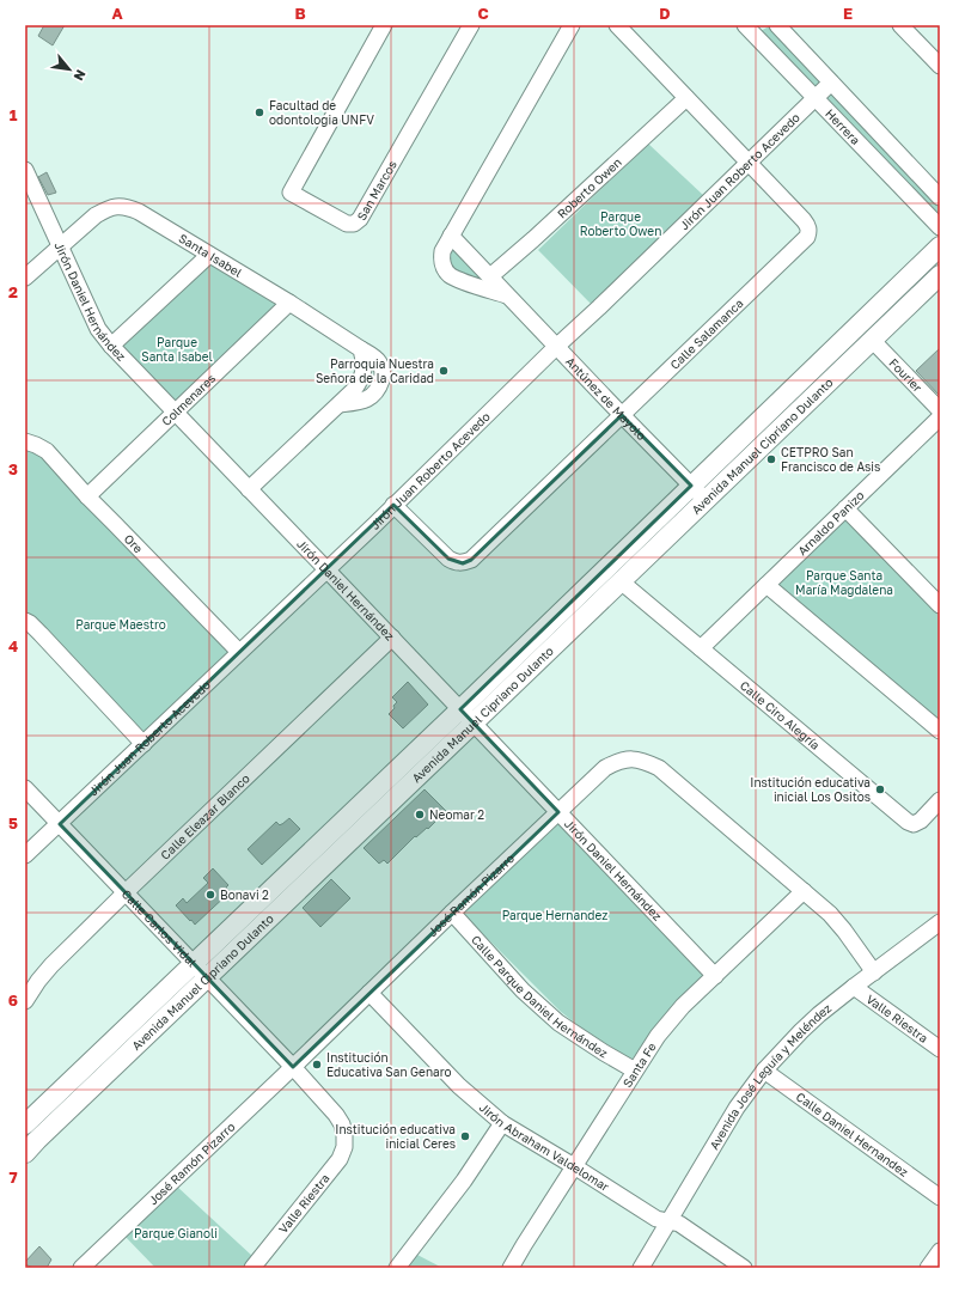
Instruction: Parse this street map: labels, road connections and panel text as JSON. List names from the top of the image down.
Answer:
{
  "streets": {
    "main road": ["Avenida Manuel Cipriano Dulanto"],
    "street": [
      "Herrera",
      "Jirón Juan Roberto Acevedo",
      "Roberto Owen",
      "San Marcos",
      "Santa Isabel",
      "Jirón Daniel Hernández",
      "Calle Salamanca",
      "Fourier",
      "Antúnez de Mayolo",
      "Colmenares",
      "Arnaldo Panizo",
      "Ore",
      "Calle Ciro Alegría",
      "Calle Eleazar Blanco",
      "José Ramón Pizarro",
      "Calle Carlos Vidal",
      "Calle Parque Daniel Hernández",
      "Valle Riestra",
      "Santa Fe",
      "Avenida José Leguía y Meléndez",
      "Calle Daniel Hernandez",
      "Jirón Abraham Valdelomar"
    ]
  },
  "crossings": [
    ["Herrera", "Jirón Juan Roberto Acevedo"],
    ["Jirón Juan Roberto Acevedo", "Jirón Daniel Hernández"],
    ["Jirón Juan Roberto Acevedo", "Calle Salamanca"],
    ["Jirón Juan Roberto Acevedo", "Antúnez de Mayolo"],
    ["Jirón Juan Roberto Acevedo", "Ore"],
    ["Jirón Juan Roberto Acevedo", "Calle Carlos Vidal"],
    ["Roberto Owen", "Calle Salamanca"],
    ["Roberto Owen", "Antúnez de Mayolo"],
    ["Santa Isabel", "Jirón Daniel Hernández"],
    ["Santa Isabel", "Colmenares"],
    ["Jirón Daniel Hernández", "Colmenares"],
    ["Jirón Daniel Hernández", "Avenida Manuel Cipriano Dulanto"],
    ["Jirón Daniel Hernández", "Calle Eleazar Blanco"],
    ["Jirón Daniel Hernández", "José Ramón Pizarro"],
    ["Jirón Daniel Hernández", "Santa Fe"],
    ["Calle Salamanca", "Antúnez de Mayolo"],
    ["Fourier", "Avenida Manuel Cipriano Dulanto"],
    ["Antúnez de Mayolo", "Avenida Manuel Cipriano Dulanto"],
    ["Colmenares", "Ore"],
    ["Avenida Manuel Cipriano Dulanto", "Calle Ciro Alegría"],
    ["Avenida Manuel Cipriano Dulanto", "Calle Carlos Vidal"],
    ["Arnaldo Panizo", "Calle Ciro Alegría"],
    ["Calle Eleazar Blanco", "Calle Carlos Vidal"],
    ["José Ramón Pizarro", "Calle Carlos Vidal"],
    ["José Ramón Pizarro", "Calle Parque Daniel Hernández"],
    ["José Ramón Pizarro", "Santa Fe"],
    ["José Ramón Pizarro", "Avenida José Leguía y Meléndez"],
    ["José Ramón Pizarro", "Jirón Abraham Valdelomar"],
    ["Calle Carlos Vidal", "Valle Riestra"],
    ["Calle Parque Daniel Hernández", "Santa Fe"],
    ["Valle Riestra", "Avenida José Leguía y Meléndez"],
    ["Santa Fe", "Jirón Abraham Valdelomar"],
    ["Avenida José Leguía y Meléndez", "Calle Daniel Hernandez"],
    ["Avenida José Leguía y Meléndez", "Jirón Abraham Valdelomar"]
  ],
  "parks": [
    "Parque Roberto Owen",
    "Parque Santa Isabel",
    "Parque Santa María Magdalena",
    "Parque Maestro",
    "Parque Hernandez",
    "Parque Gianoli"
  ],
  "places": [
    "Facultad de odontologia UNFV",
    "Parroquia Nuestra Señora de la Caridad",
    "CETPRO San Francisco de Asis",
    "Institución educativa inicial Los Ositos",
    "Neomar 2",
    "Bonavi 2",
    "Institución Educativa San Genaro",
    "Institución educativa inicial Ceres"
  ],
  "north": "bottom right",
  "grid": {
    "columns": [
      "A",
      "B",
      "C",
      "D",
      "E"
    ],
    "rows": [
      "1",
      "2",
      "3",
      "4",
      "5",
      "6",
      "7"
    ]
  }
}
